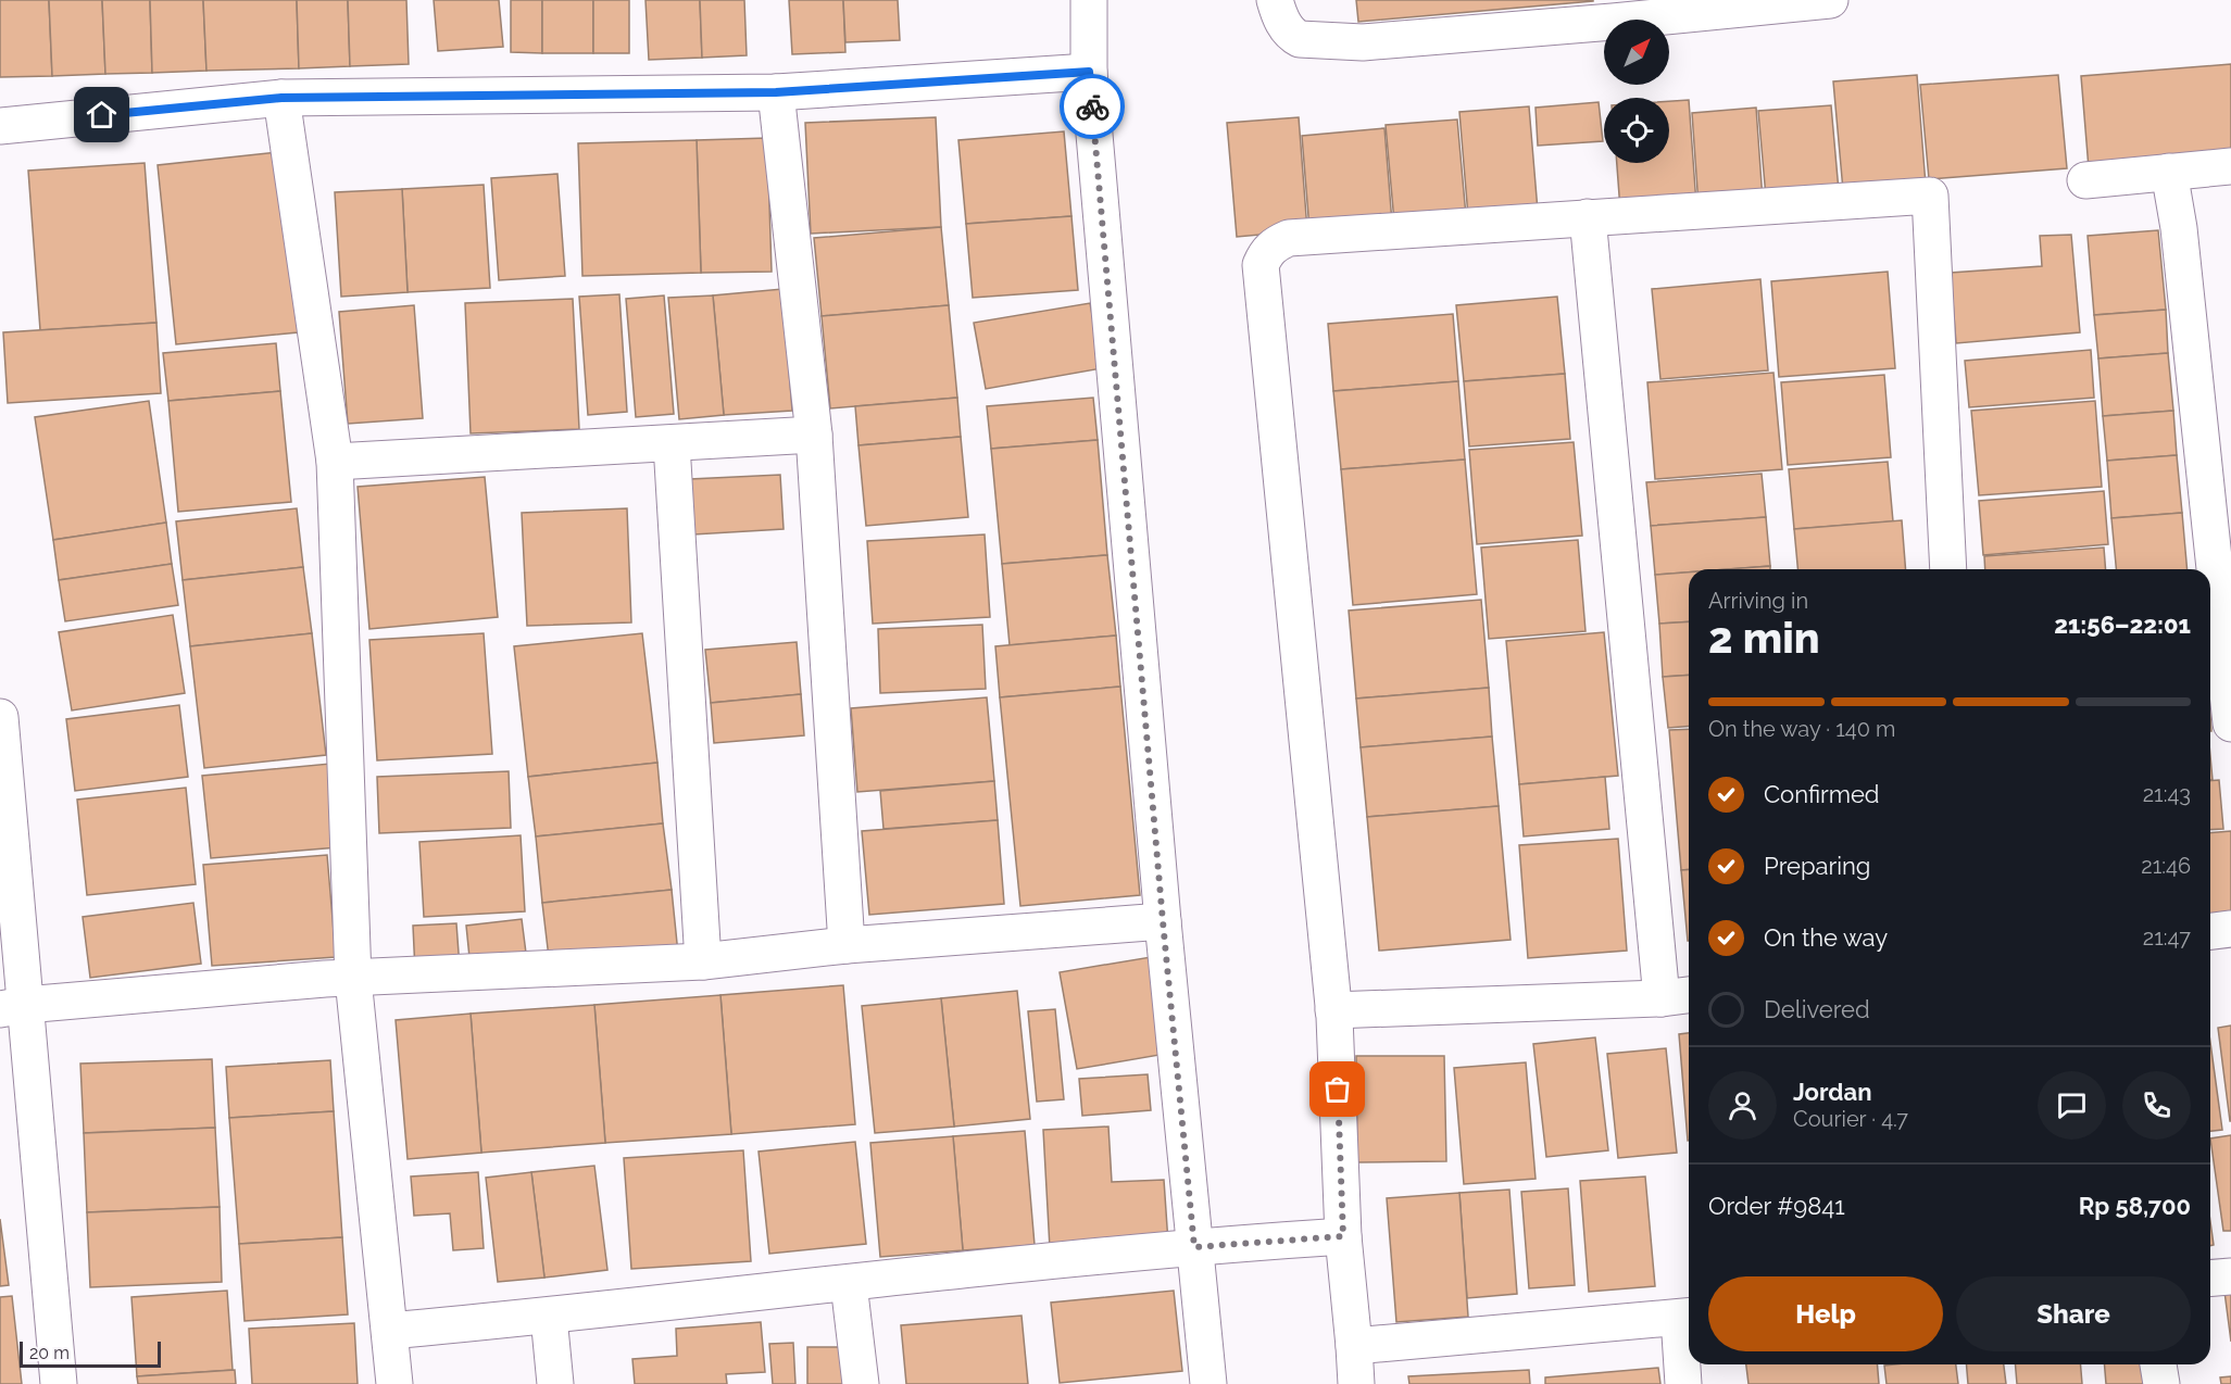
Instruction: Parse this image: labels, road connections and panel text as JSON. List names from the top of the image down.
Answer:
{
  "scale_bar": "20 m",
  "north": "top right",
  "page": {
    "heading": ["2 min", "Arriving in", "21:56–22:01"],
    "panel": [
      "Jordan",
      "Courier · 4.7",
      "Order #9841",
      "Rp 58,700"
    ],
    "bar": "On the way · 140 m",
    "list": [
      ["Confirmed", "21:43"],
      ["Preparing", "21:46"],
      ["On the way", "21:47"],
      "Delivered"
    ],
    "buttons": ["Help", "Share"],
    "scale": "20 m"
  }
}
